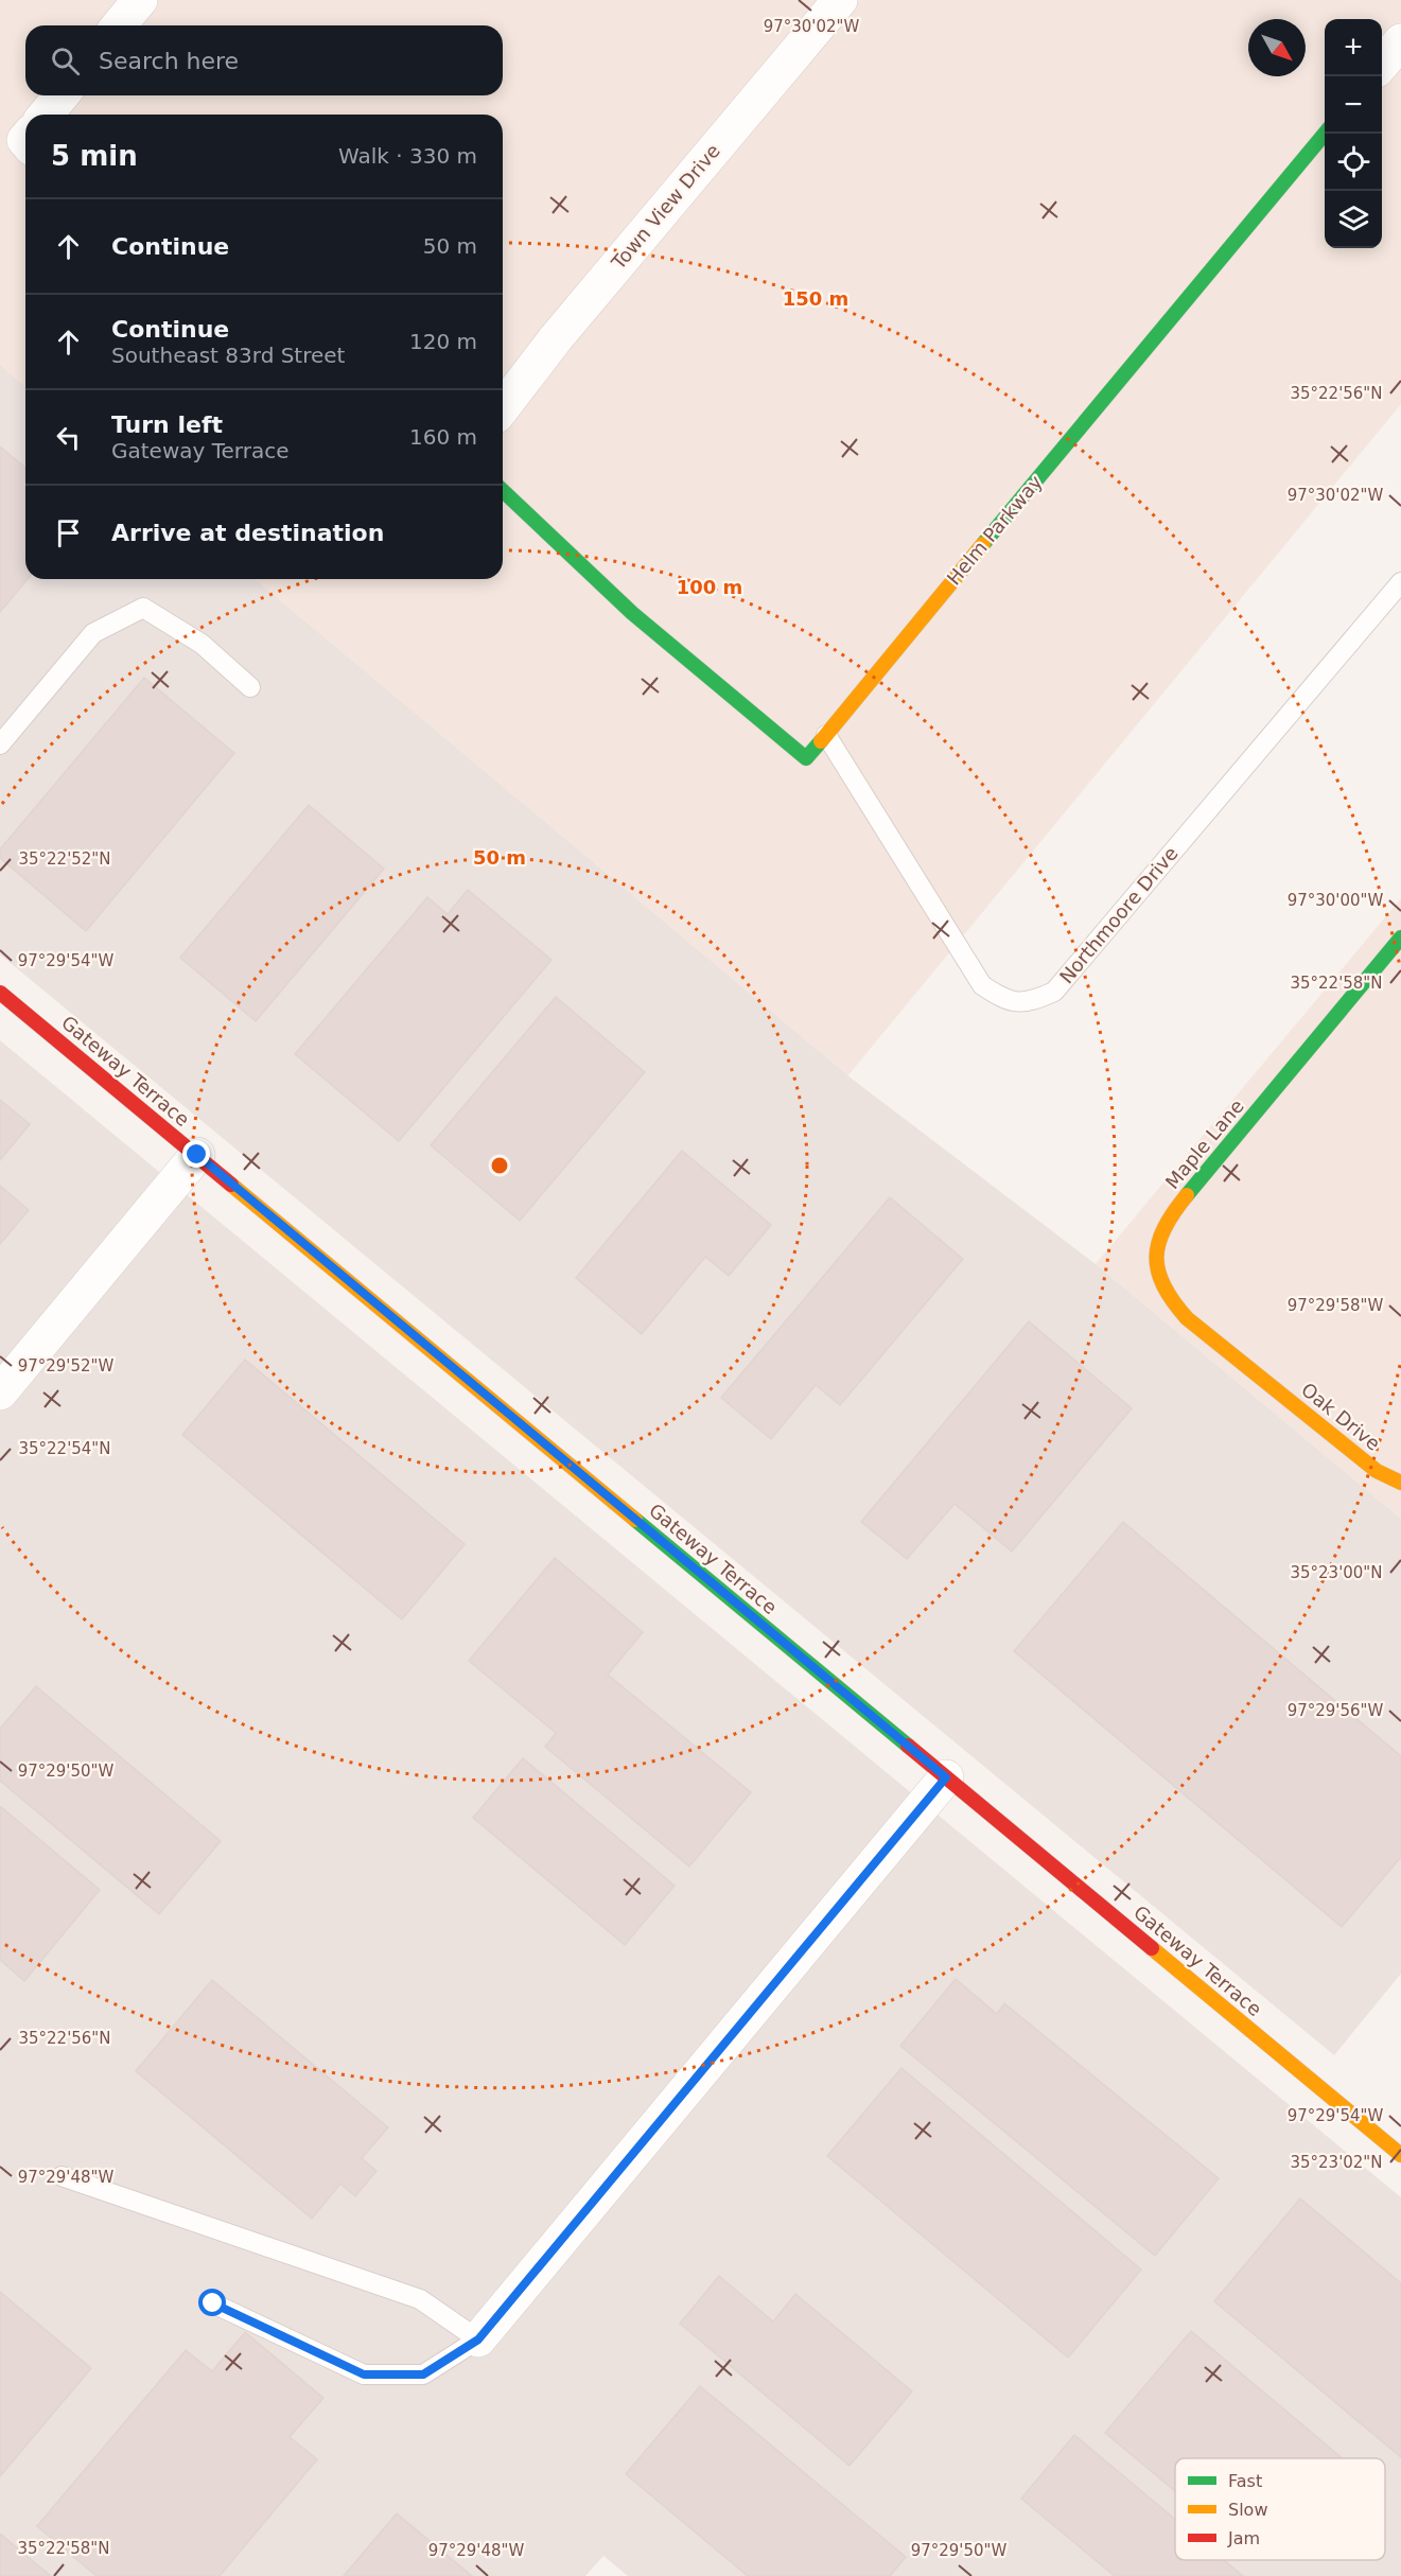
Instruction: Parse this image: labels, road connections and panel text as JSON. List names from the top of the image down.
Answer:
{
  "streets": {
    "street": [
      "Town View Drive",
      "Helm Parkway",
      "Gateway Terrace",
      "Maple Lane",
      "Oak Drive"
    ],
    "lane": ["Northmoore Drive"]
  },
  "crossings": [
    ["Helm Parkway", "Northmoore Drive"],
    ["Maple Lane", "Oak Drive"]
  ],
  "legend": ["Fast", "Slow", "Jam"],
  "north": "bottom right",
  "page": {
    "map_buttons": ["+", "−"],
    "search": "Search here",
    "heading": ["5 min", "Walk · 330 m"],
    "list": [
      ["Continue", "50 m"],
      ["Continue", "Southeast 83rd Street", "120 m"],
      ["Turn left", "Gateway Terrace", "160 m"],
      "Arrive at destination"
    ]
  },
  "coordinates": [
    "97°30'02\"W",
    "35°22'56\"N",
    "35°22'52\"N",
    "97°30'00\"W",
    "97°29'54\"W",
    "35°22'58\"N",
    "97°29'58\"W",
    "97°29'52\"W",
    "35°22'54\"N",
    "35°23'00\"N",
    "97°29'56\"W",
    "97°29'50\"W",
    "35°23'02\"N",
    "97°29'48\"W"
  ],
  "rings": ["150 m", "100 m", "50 m"]
}
